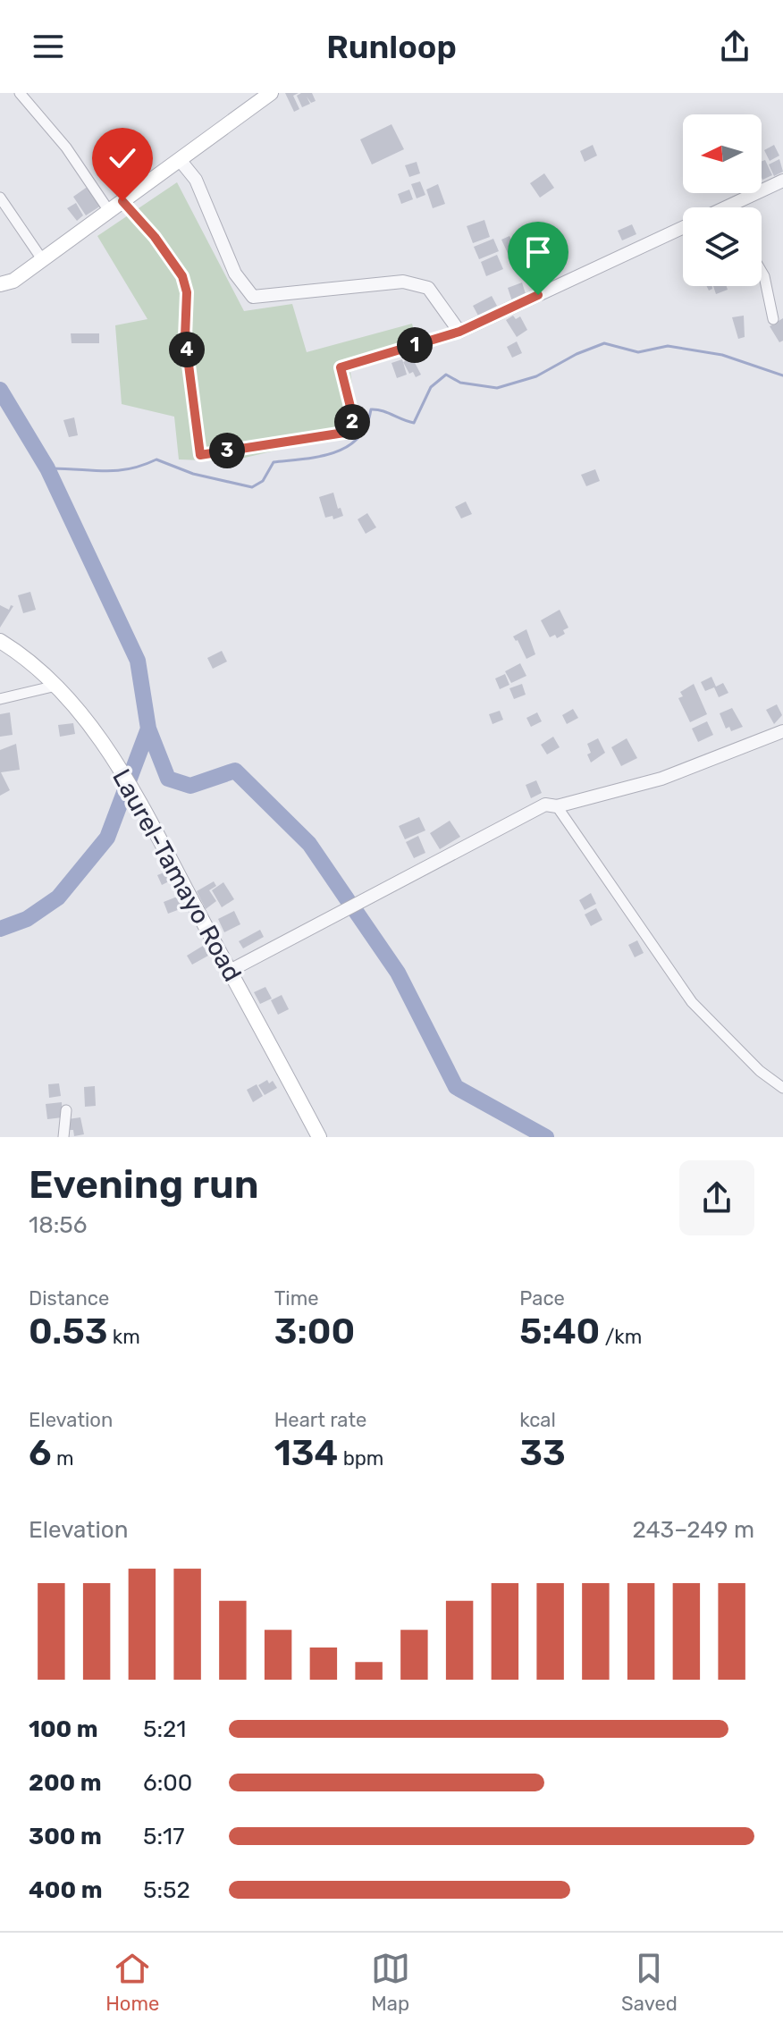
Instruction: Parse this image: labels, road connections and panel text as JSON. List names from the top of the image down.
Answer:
{
  "streets": {
    "main road": ["Laurel-Tamayo Road"]
  },
  "north": "left",
  "page": {
    "header": "Runloop",
    "pins": [
      "1",
      "4",
      "2",
      "3"
    ],
    "heading": ["Evening run", "18:56"],
    "stats": [
      ["Distance", "0.53 km"],
      ["Time", "3:00"],
      ["Pace", "5:40 /km"],
      ["Elevation", "6 m"],
      ["Heart rate", "134 bpm"],
      ["kcal", "33"]
    ],
    "chart": ["Elevation", "243–249 m"],
    "list": [
      {
        "name": "100 m",
        "note": "5:21"
      },
      {
        "name": "200 m",
        "note": "6:00"
      },
      {
        "name": "300 m",
        "note": "5:17"
      },
      {
        "name": "400 m",
        "note": "5:52"
      }
    ],
    "tabs": ["Home", "Map", "Saved"]
  }
}
